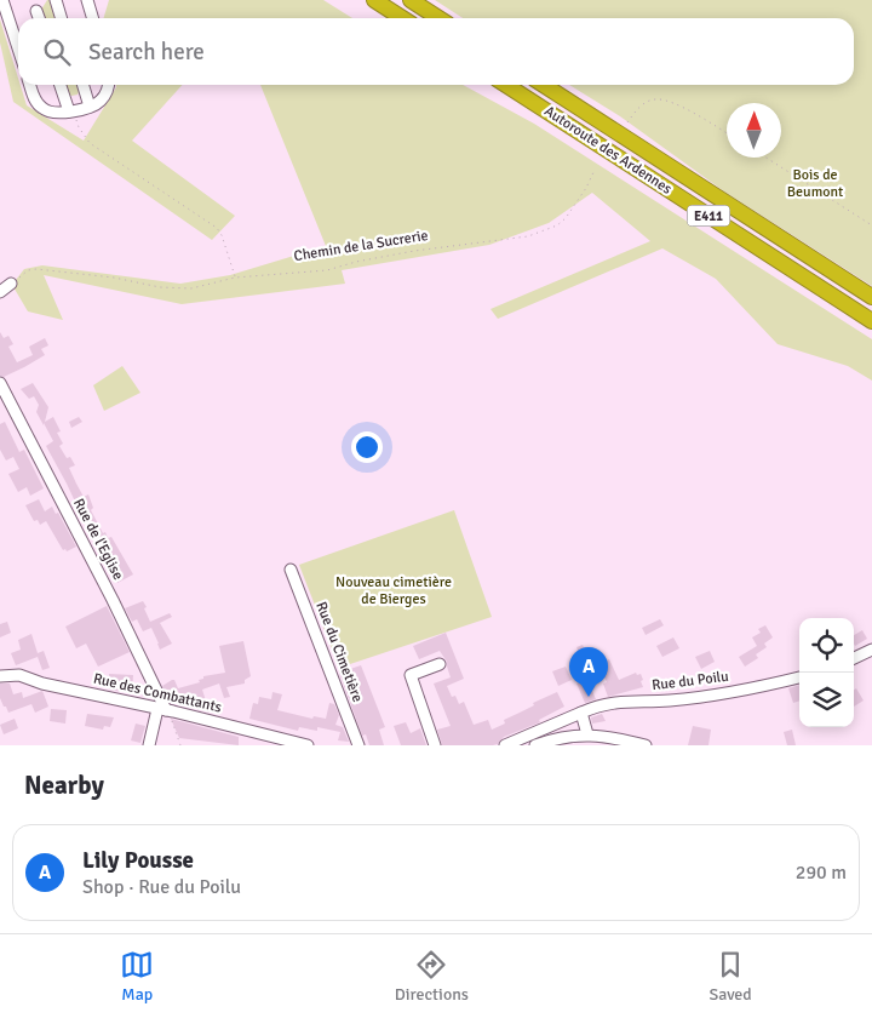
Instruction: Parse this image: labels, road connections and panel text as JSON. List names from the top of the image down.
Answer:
{
  "streets": {
    "highway": ["Autoroute des Ardennes", "E411"],
    "street": [
      "Rue de l'Eglise",
      "Rue du Cimetière",
      "Rue du Poilu",
      "Rue des Combattants"
    ],
    "path": ["Chemin de la Sucrerie"]
  },
  "crossings": [
    ["Rue de l'Eglise", "Rue des Combattants"]
  ],
  "parks": ["Bois de Beumont", "Nouveau cimetière de Bierges"],
  "north": "top",
  "page": {
    "search": "Search here",
    "pins": "A",
    "heading": "Nearby",
    "list": [
      {
        "mark": "A",
        "name": "Lily Pousse",
        "note": "Shop · Rue du Poilu",
        "value": "290 m"
      }
    ],
    "nav": ["Map", "Directions", "Saved"]
  }
}
